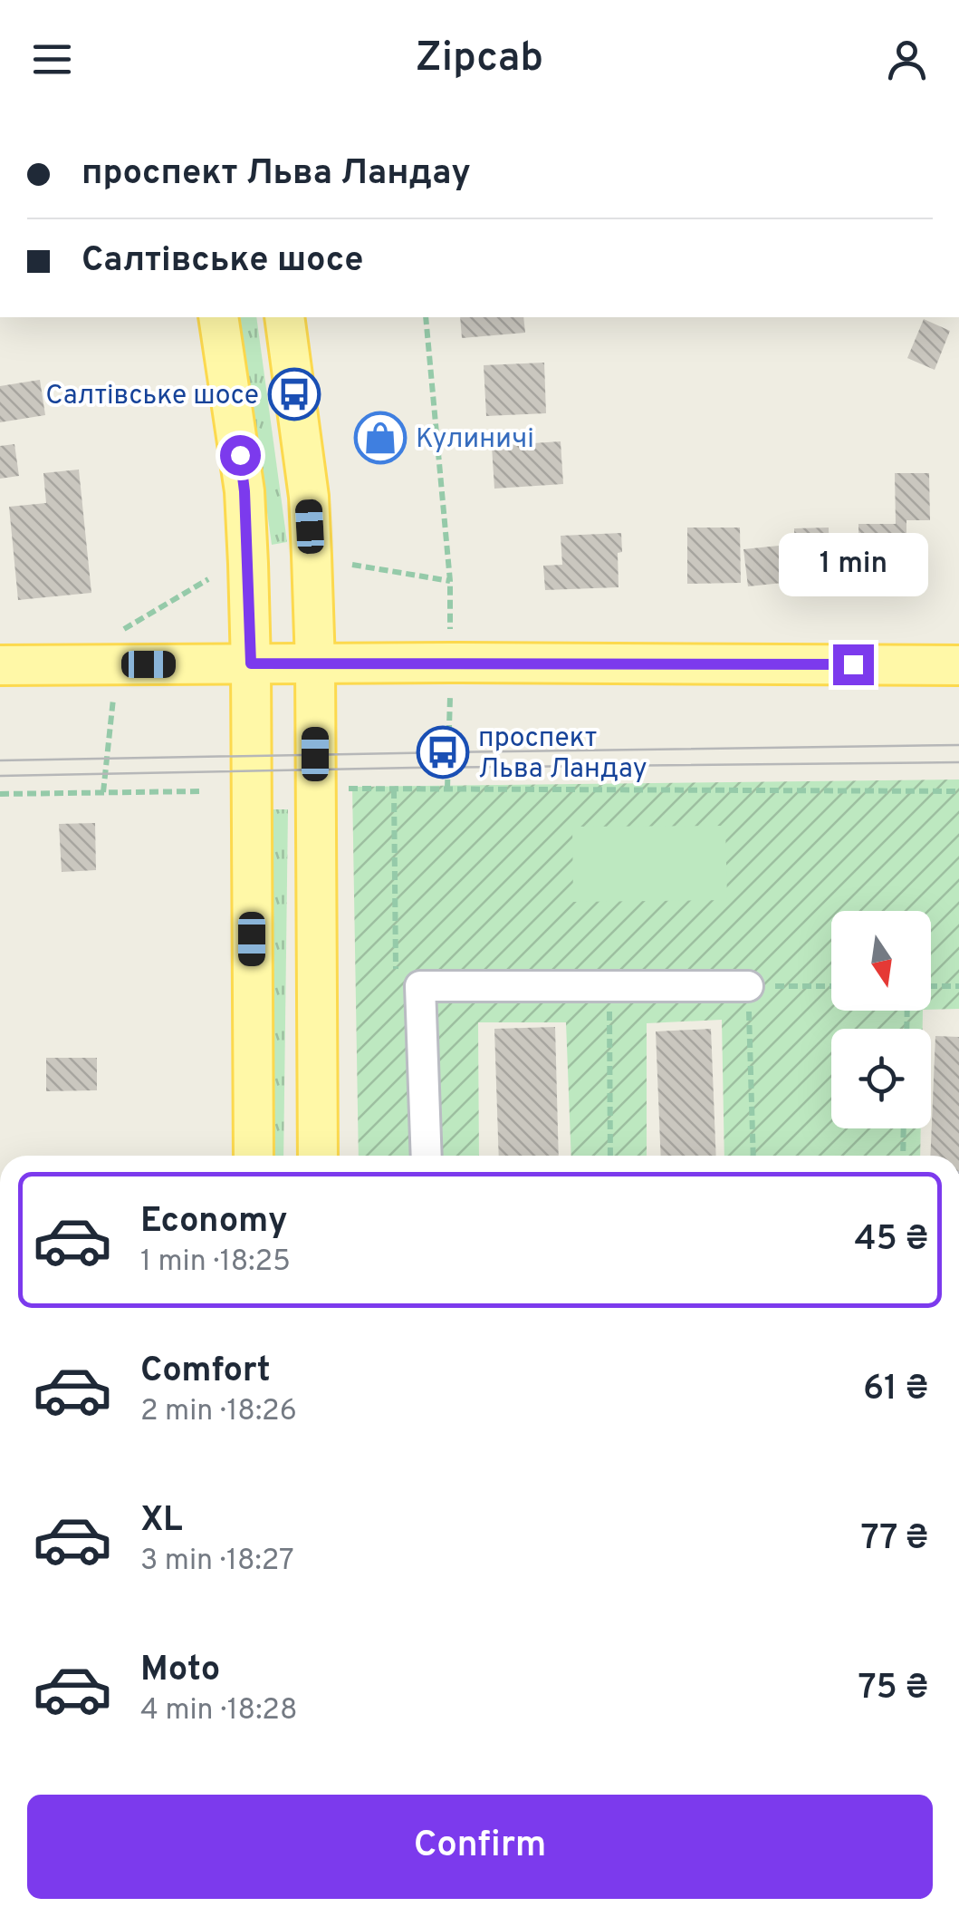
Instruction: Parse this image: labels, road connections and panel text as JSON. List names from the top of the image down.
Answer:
{
  "places": {
    "bus stop": ["Салтівське шосе", "проспект Льва Ландау"],
    "shop": ["Кулиничі"]
  },
  "north": "bottom",
  "page": {
    "header": "Zipcab",
    "banner": ["проспект Льва Ландау", "Салтівське шосе"],
    "bubble": "1 min",
    "list": [
      {
        "name": "Economy",
        "note": "1 min · 18:25",
        "value": "45 ₴"
      },
      {
        "name": "Comfort",
        "note": "2 min · 18:26",
        "value": "61 ₴"
      },
      {
        "name": "XL",
        "note": "3 min · 18:27",
        "value": "77 ₴"
      },
      {
        "name": "Moto",
        "note": "4 min · 18:28",
        "value": "75 ₴"
      }
    ],
    "buttons": "Confirm"
  }
}
